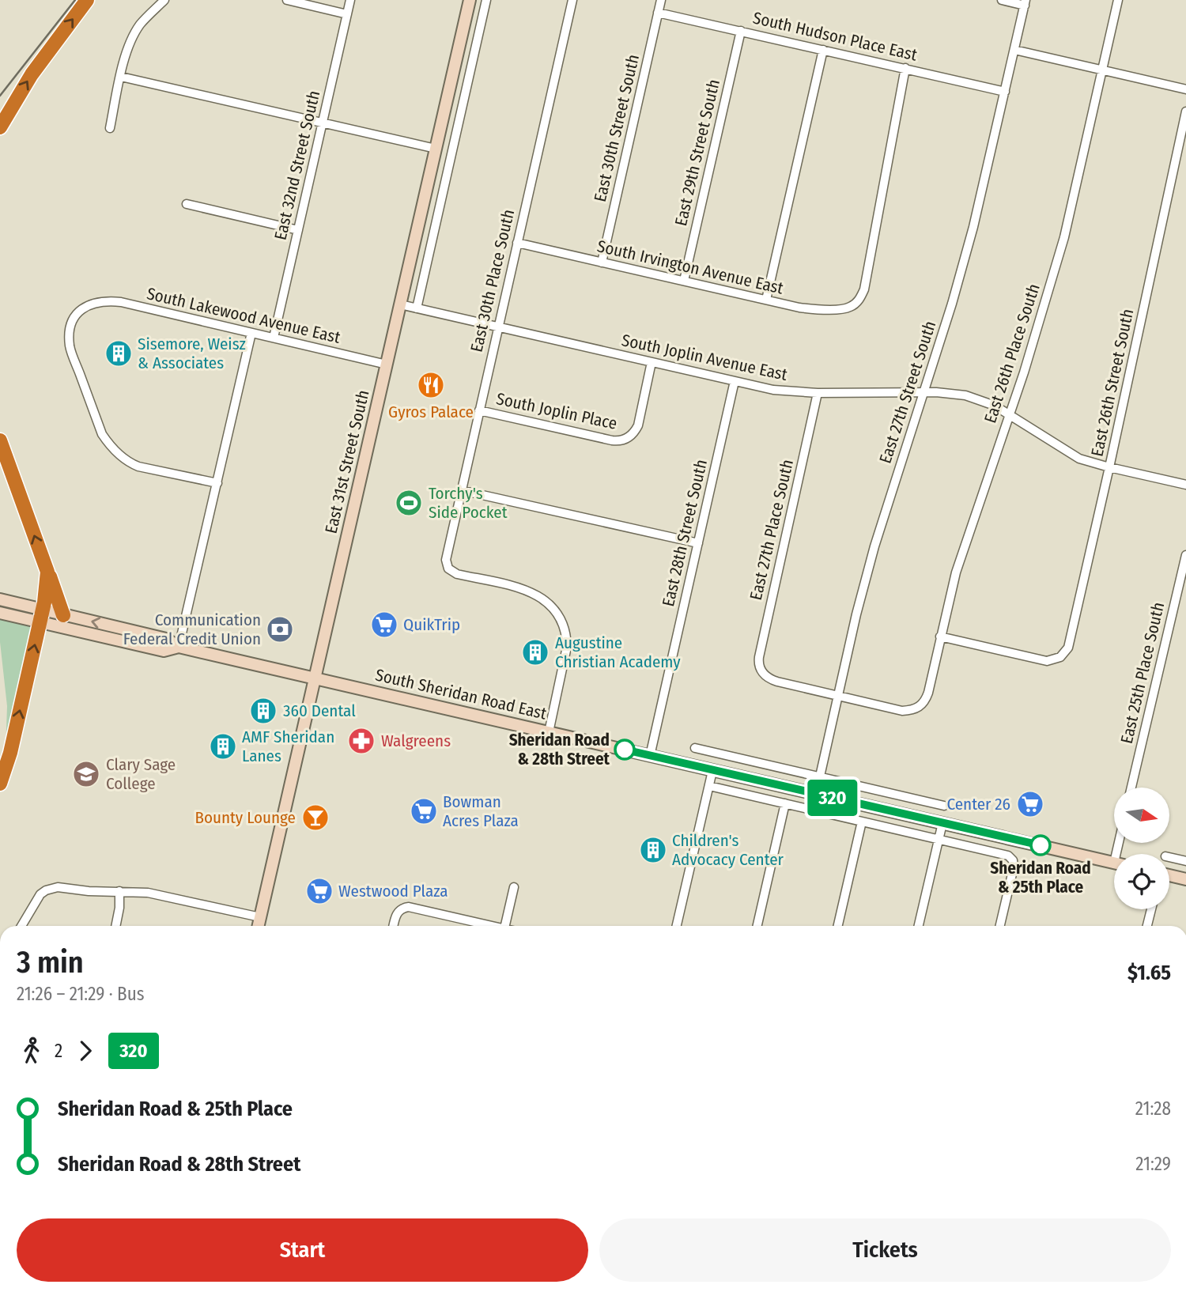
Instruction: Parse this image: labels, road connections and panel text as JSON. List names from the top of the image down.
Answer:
{
  "streets": {
    "main road": ["East 31st Street South", "South Sheridan Road East"],
    "street": [
      "South Hudson Place East",
      "East 30th Street South",
      "East 29th Street South",
      "East 32nd Street South",
      "South Irvington Avenue East",
      "East 30th Place South",
      "South Lakewood Avenue East",
      "East 26th Place South",
      "South Joplin Avenue East",
      "East 26th Street South",
      "East 27th Street South",
      "South Joplin Place",
      "East 27th Place South",
      "East 28th Street South",
      "East 25th Place South"
    ]
  },
  "crossings": [
    ["South Hudson Place East", "East 30th Street South"],
    ["South Hudson Place East", "East 29th Street South"],
    ["South Hudson Place East", "South Irvington Avenue East"],
    ["South Hudson Place East", "East 27th Street South"],
    ["East 30th Street South", "South Irvington Avenue East"],
    ["East 29th Street South", "South Irvington Avenue East"],
    ["East 32nd Street South", "South Lakewood Avenue East"],
    ["South Irvington Avenue East", "East 30th Place South"],
    ["East 30th Place South", "South Joplin Avenue East"],
    ["East 30th Place South", "South Joplin Place"],
    ["East 30th Place South", "South Sheridan Road East"],
    ["South Lakewood Avenue East", "East 31st Street South"],
    ["East 26th Place South", "South Joplin Avenue East"],
    ["East 26th Place South", "East 26th Street South"],
    ["East 26th Place South", "East 27th Street South"],
    ["East 26th Place South", "East 27th Place South"],
    ["South Joplin Avenue East", "East 26th Street South"],
    ["South Joplin Avenue East", "East 27th Street South"],
    ["South Joplin Avenue East", "South Joplin Place"],
    ["South Joplin Avenue East", "East 31st Street South"],
    ["South Joplin Avenue East", "East 27th Place South"],
    ["South Joplin Avenue East", "East 28th Street South"],
    ["East 27th Street South", "East 27th Place South"],
    ["East 27th Street South", "South Sheridan Road East"],
    ["East 31st Street South", "South Sheridan Road East"],
    ["East 28th Street South", "South Sheridan Road East"]
  ],
  "places": {
    "building": [
      "Sisemore, Weisz & Associates",
      "Augustine Christian Academy",
      "360 Dental",
      "AMF Sheridan Lanes",
      "Children's Advocacy Center"
    ],
    "restaurant": ["Gyros Palace"],
    "sports": ["Torchy's Side Pocket"],
    "supermarket": [
      "QuikTrip",
      "Center 26",
      "Bowman Acres Plaza",
      "Westwood Plaza"
    ],
    "bank": ["Communication Federal Credit Union"],
    "pharmacy": ["Walgreens"],
    "other": ["Sheridan Road & 28th Street", "Sheridan Road & 25th Place"],
    "school or university": ["Clary Sage College"],
    "bar": ["Bounty Lounge"]
  },
  "lines": ["bus line 320"],
  "north": "right",
  "page": {
    "on_map": "320",
    "heading": ["3 min", "21:26 – 21:29 · Bus", "$1.65"],
    "legs": ["2", "320"],
    "list": [
      {
        "name": "Sheridan Road & 25th Place",
        "value": "21:28"
      },
      {
        "name": "Sheridan Road & 28th Street",
        "value": "21:29"
      }
    ],
    "buttons": ["Start", "Tickets"]
  }
}
